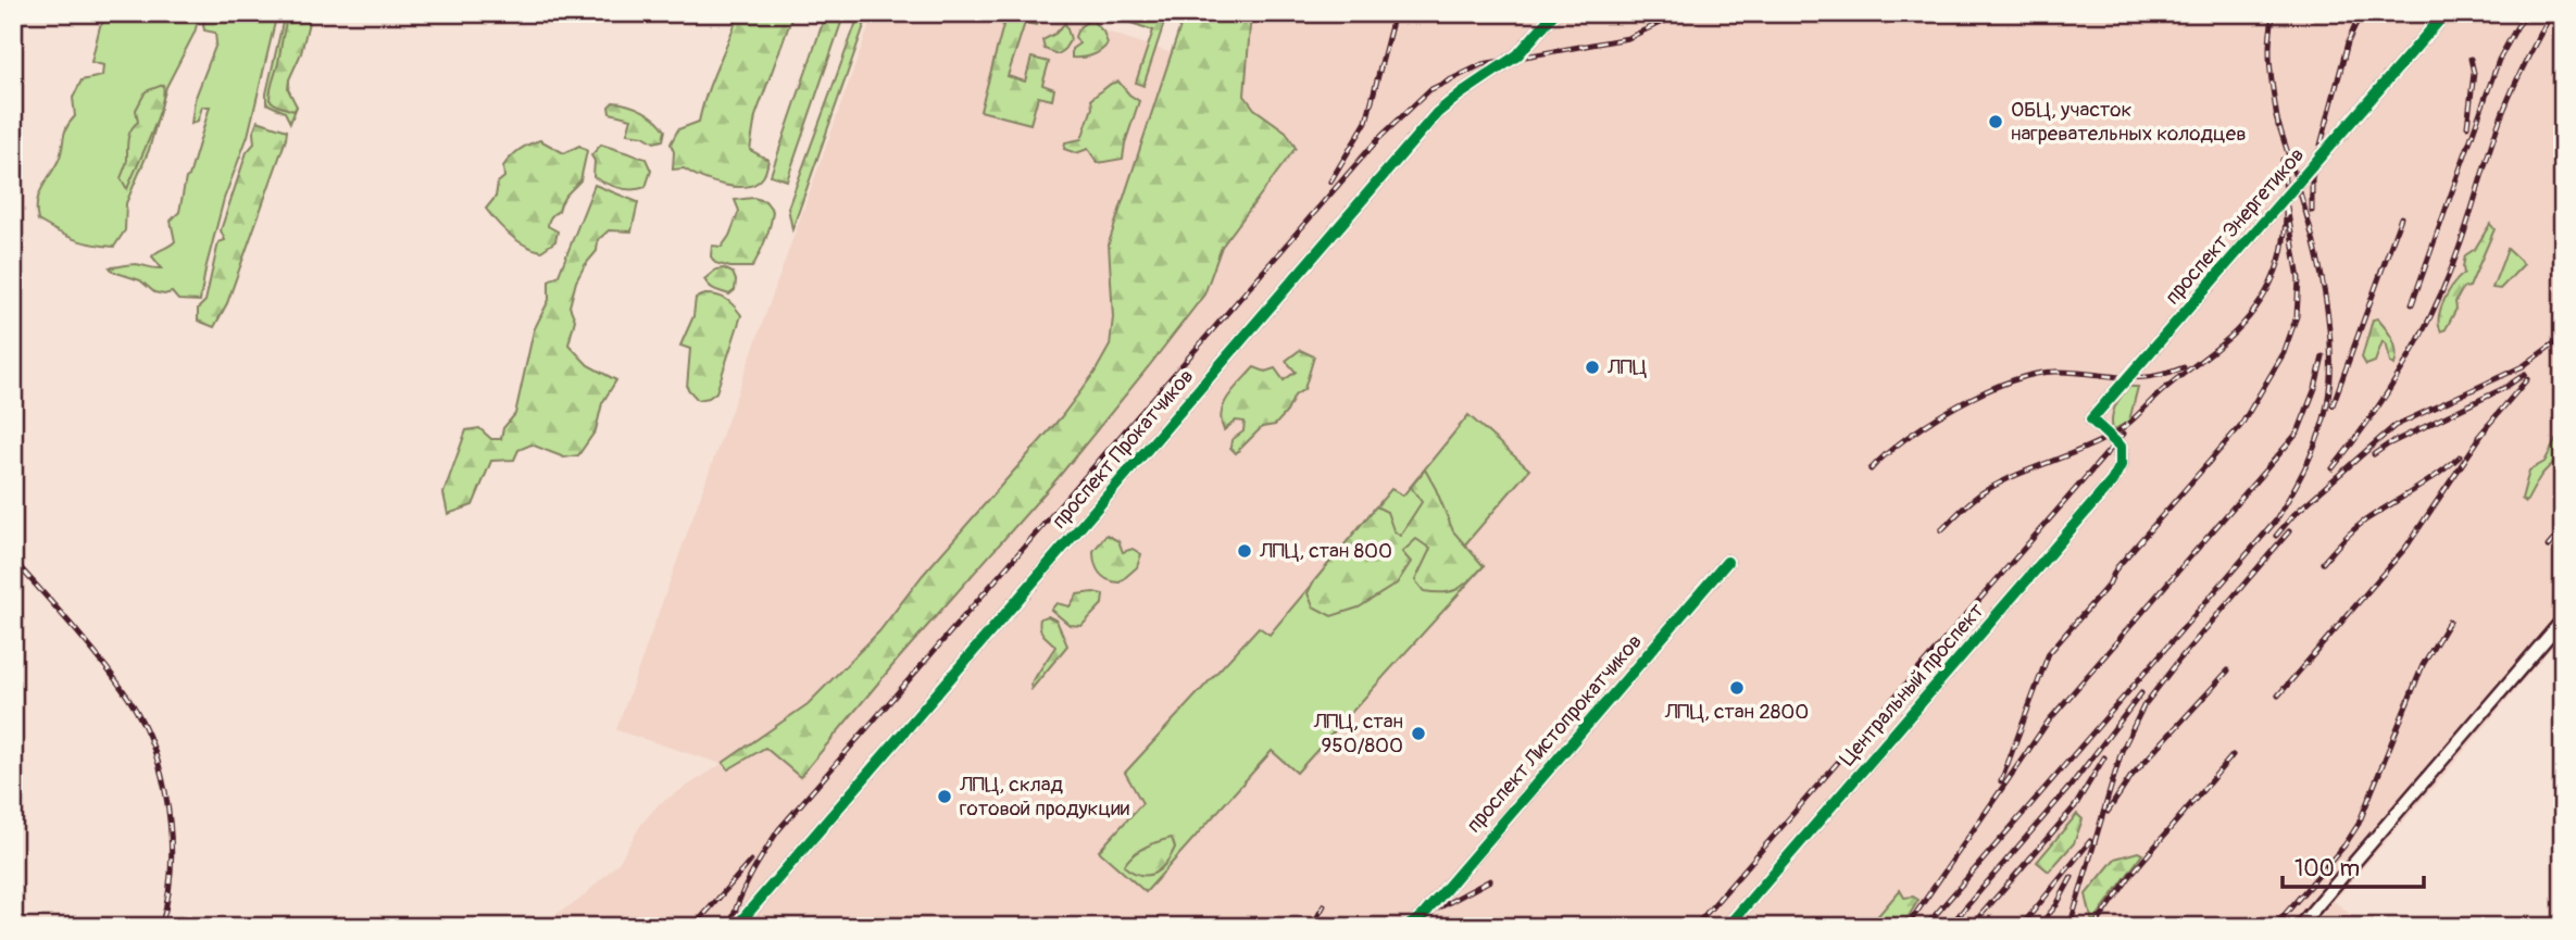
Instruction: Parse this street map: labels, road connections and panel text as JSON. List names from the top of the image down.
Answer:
{
  "streets": {
    "street": [
      "проспект Энергетиков",
      "проспект Прокатчиков",
      "Центральный проспект",
      "проспект Листопрокатчиков"
    ]
  },
  "crossings": [
    ["проспект Энергетиков", "Центральный проспект"]
  ],
  "places": [
    "ОБЦ, участок нагревательных колодцев",
    "ЛПЦ",
    "ЛПЦ, стан 800",
    "ЛПЦ, стан 2800",
    "ЛПЦ, стан 950/800",
    "ЛПЦ, склад готовой продукции"
  ],
  "scale_bar": "100 m"
}
